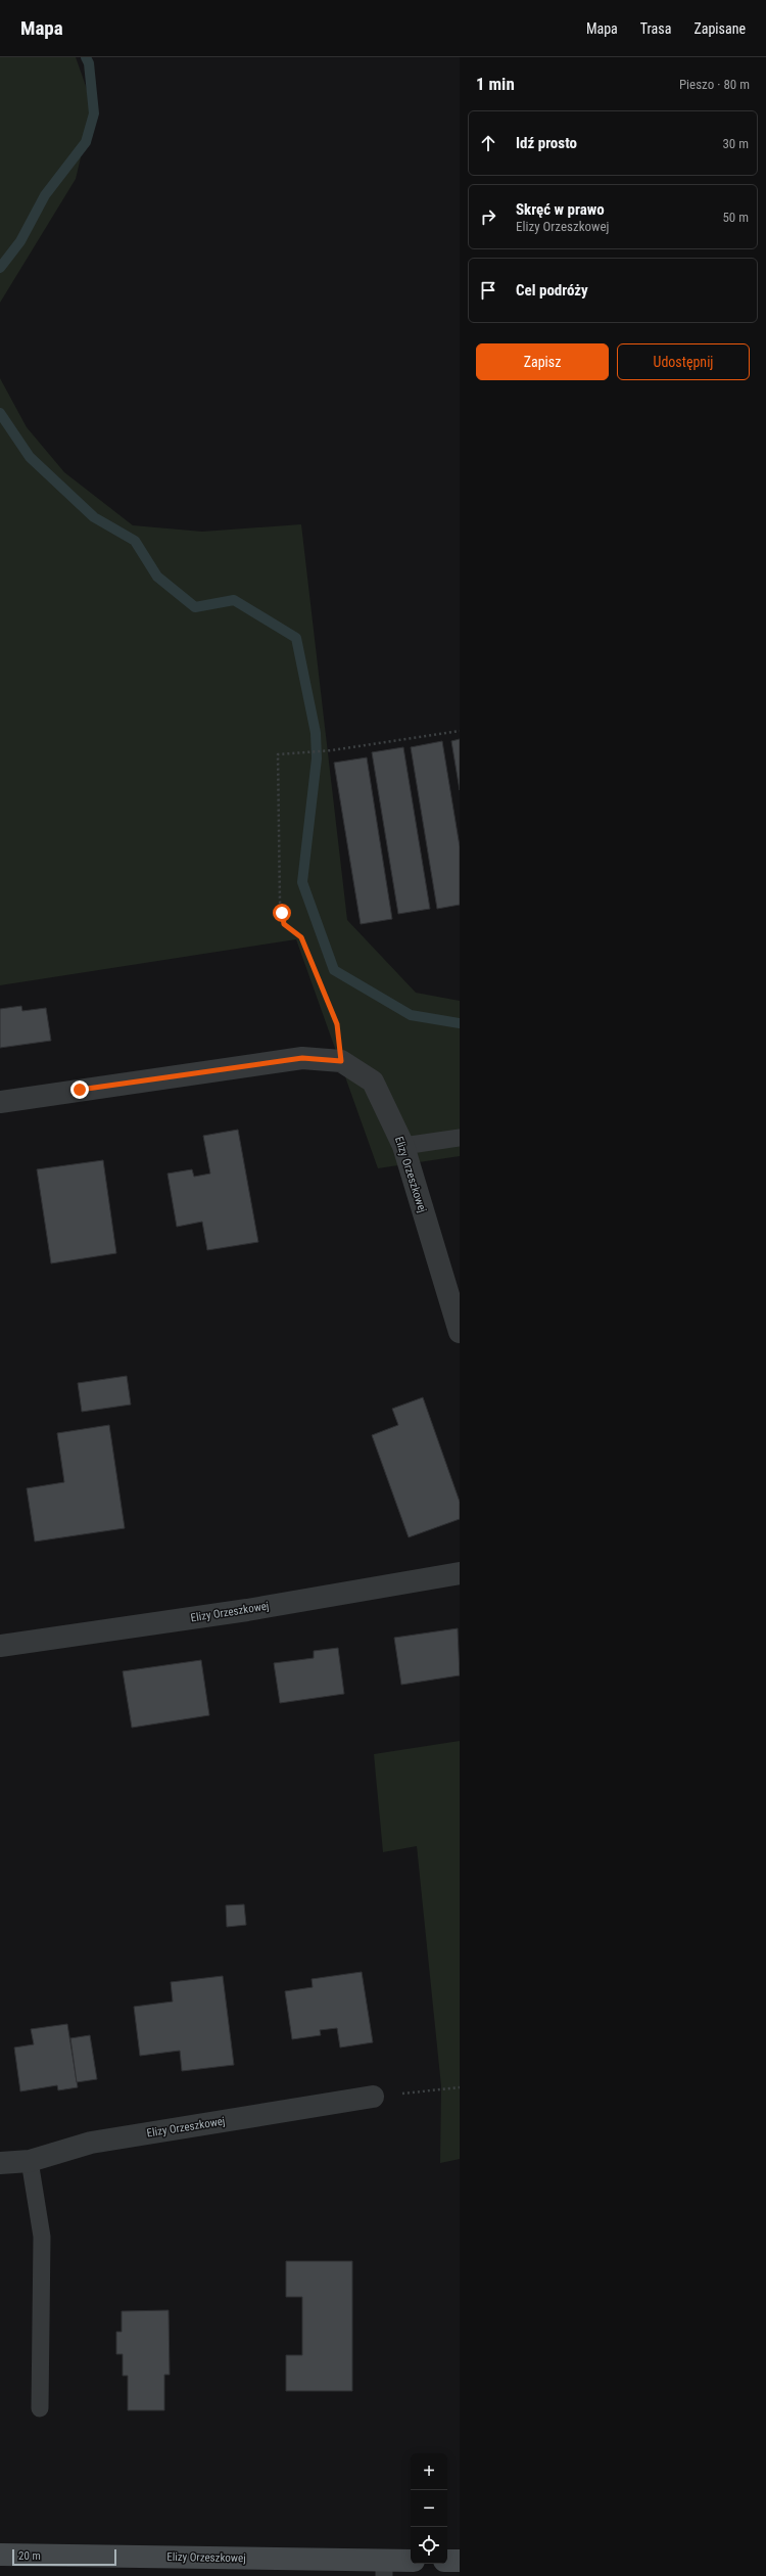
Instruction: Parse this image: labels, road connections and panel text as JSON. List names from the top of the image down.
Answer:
{
  "streets": {
    "street": ["Elizy Orzeszkowej"]
  },
  "scale_bar": "20 m",
  "page": {
    "header": "Mapa",
    "nav": ["Mapa", "Trasa", "Zapisane"],
    "heading": ["1 min", "Pieszo · 80 m"],
    "list": [
      ["Idź prosto", "30 m"],
      ["Skręć w prawo", "Elizy Orzeszkowej", "50 m"],
      "Cel podróży"
    ],
    "buttons": ["Zapisz", "Udostępnij"],
    "map_buttons": ["+", "−"],
    "scale": "20 m"
  }
}
